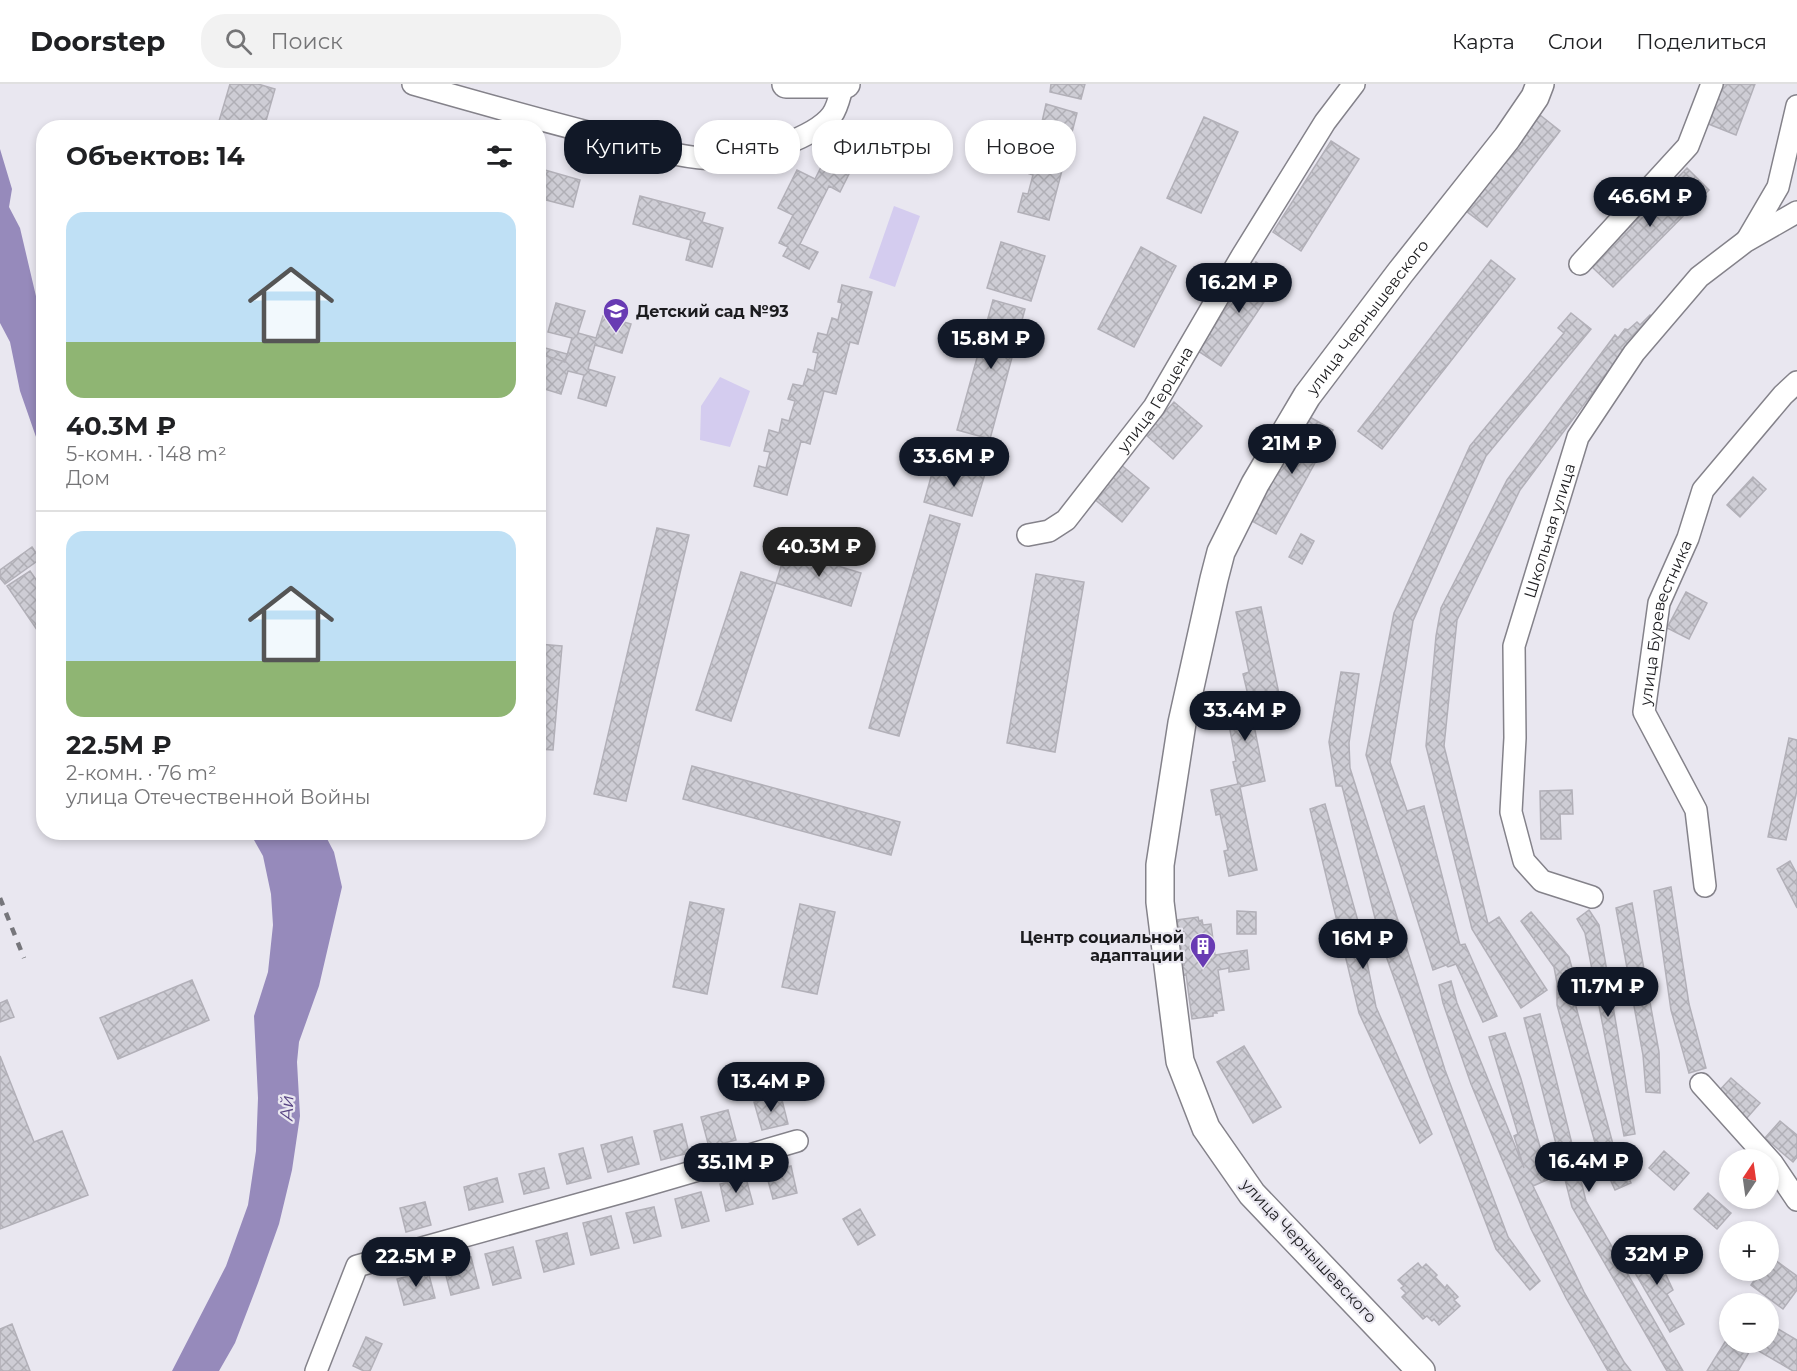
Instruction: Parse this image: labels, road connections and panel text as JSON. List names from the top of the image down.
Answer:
{
  "streets": {
    "main road": ["улица Чернышевского"],
    "street": ["улица Герцена", "Школьная улица", "улица Буревестника"]
  },
  "water": ["Ай"],
  "places": {
    "school or university": ["Детский сад №93"],
    "building": ["Центр социальной адаптации"]
  },
  "north": "top",
  "page": {
    "header": "Doorstep",
    "search": "Поиск",
    "nav": ["Карта", "Слои", "Поделиться"],
    "chip": [
      "Купить",
      "Снять",
      "Фильтры",
      "Новое"
    ],
    "heading": "Объектов: 14",
    "price": [
      "46.6M ₽",
      "16.2M ₽",
      "15.8M ₽",
      "21M ₽",
      "33.6M ₽",
      "40.3M ₽",
      "33.4M ₽",
      "16M ₽",
      "11.7M ₽",
      "13.4M ₽",
      "16.4M ₽",
      "35.1M ₽",
      "32M ₽",
      "22.5M ₽"
    ],
    "list": [
      {
        "name": "40.3M ₽",
        "note": "5-комн. · 148 m² · Дом"
      },
      {
        "name": "22.5M ₽",
        "note": "2-комн. · 76 m² · улица Отечественной Войны"
      }
    ],
    "map_buttons": ["+", "−"]
  }
}
